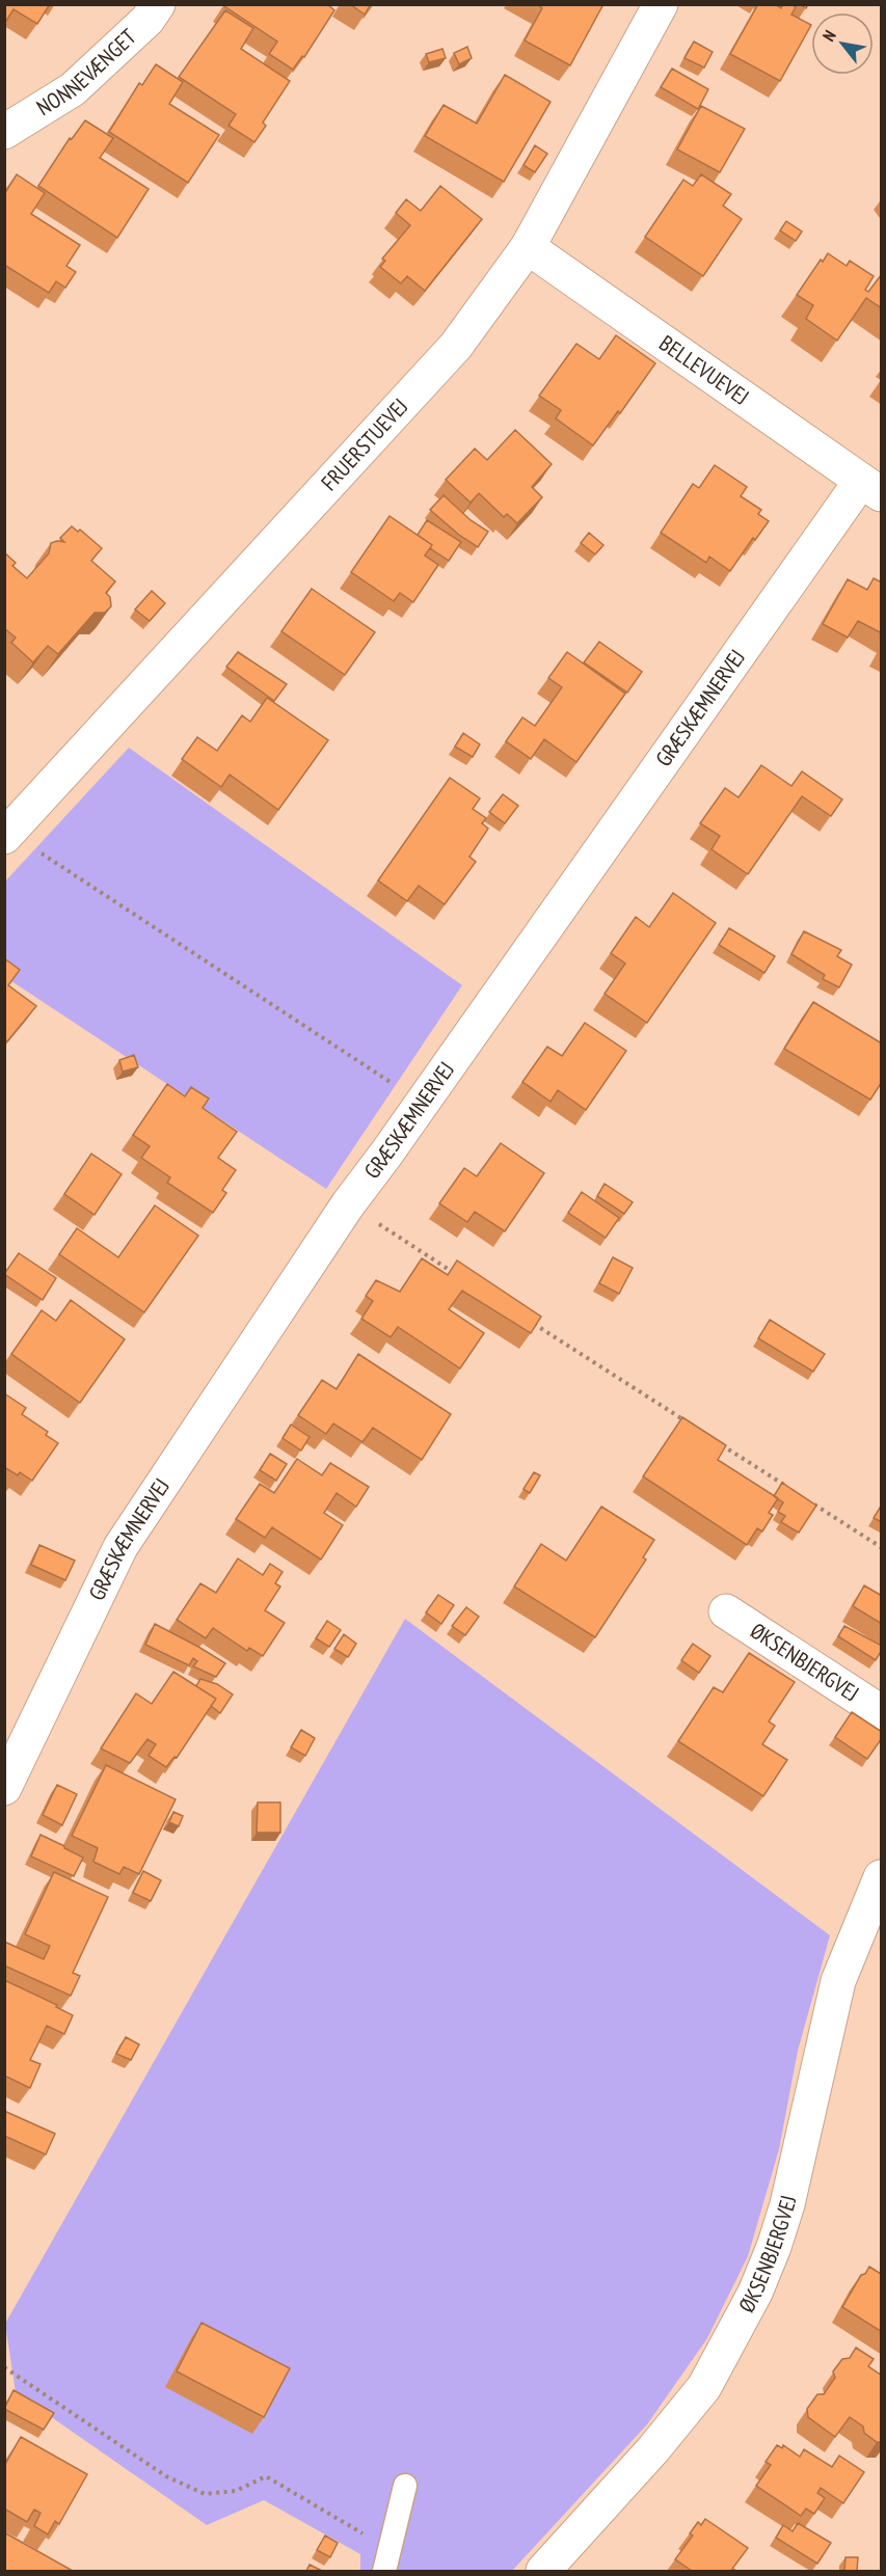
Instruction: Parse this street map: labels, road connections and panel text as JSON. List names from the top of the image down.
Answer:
{
  "streets": {
    "street": [
      "NONNEVÆNGET",
      "BELLEVUEVEJ",
      "FRUERSTUEVEJ",
      "GRÆSKÆMNERVEJ",
      "ØKSENBJERGVEJ"
    ]
  },
  "crossings": [
    ["BELLEVUEVEJ", "FRUERSTUEVEJ"],
    ["BELLEVUEVEJ", "GRÆSKÆMNERVEJ"]
  ],
  "north": "top left"
}
